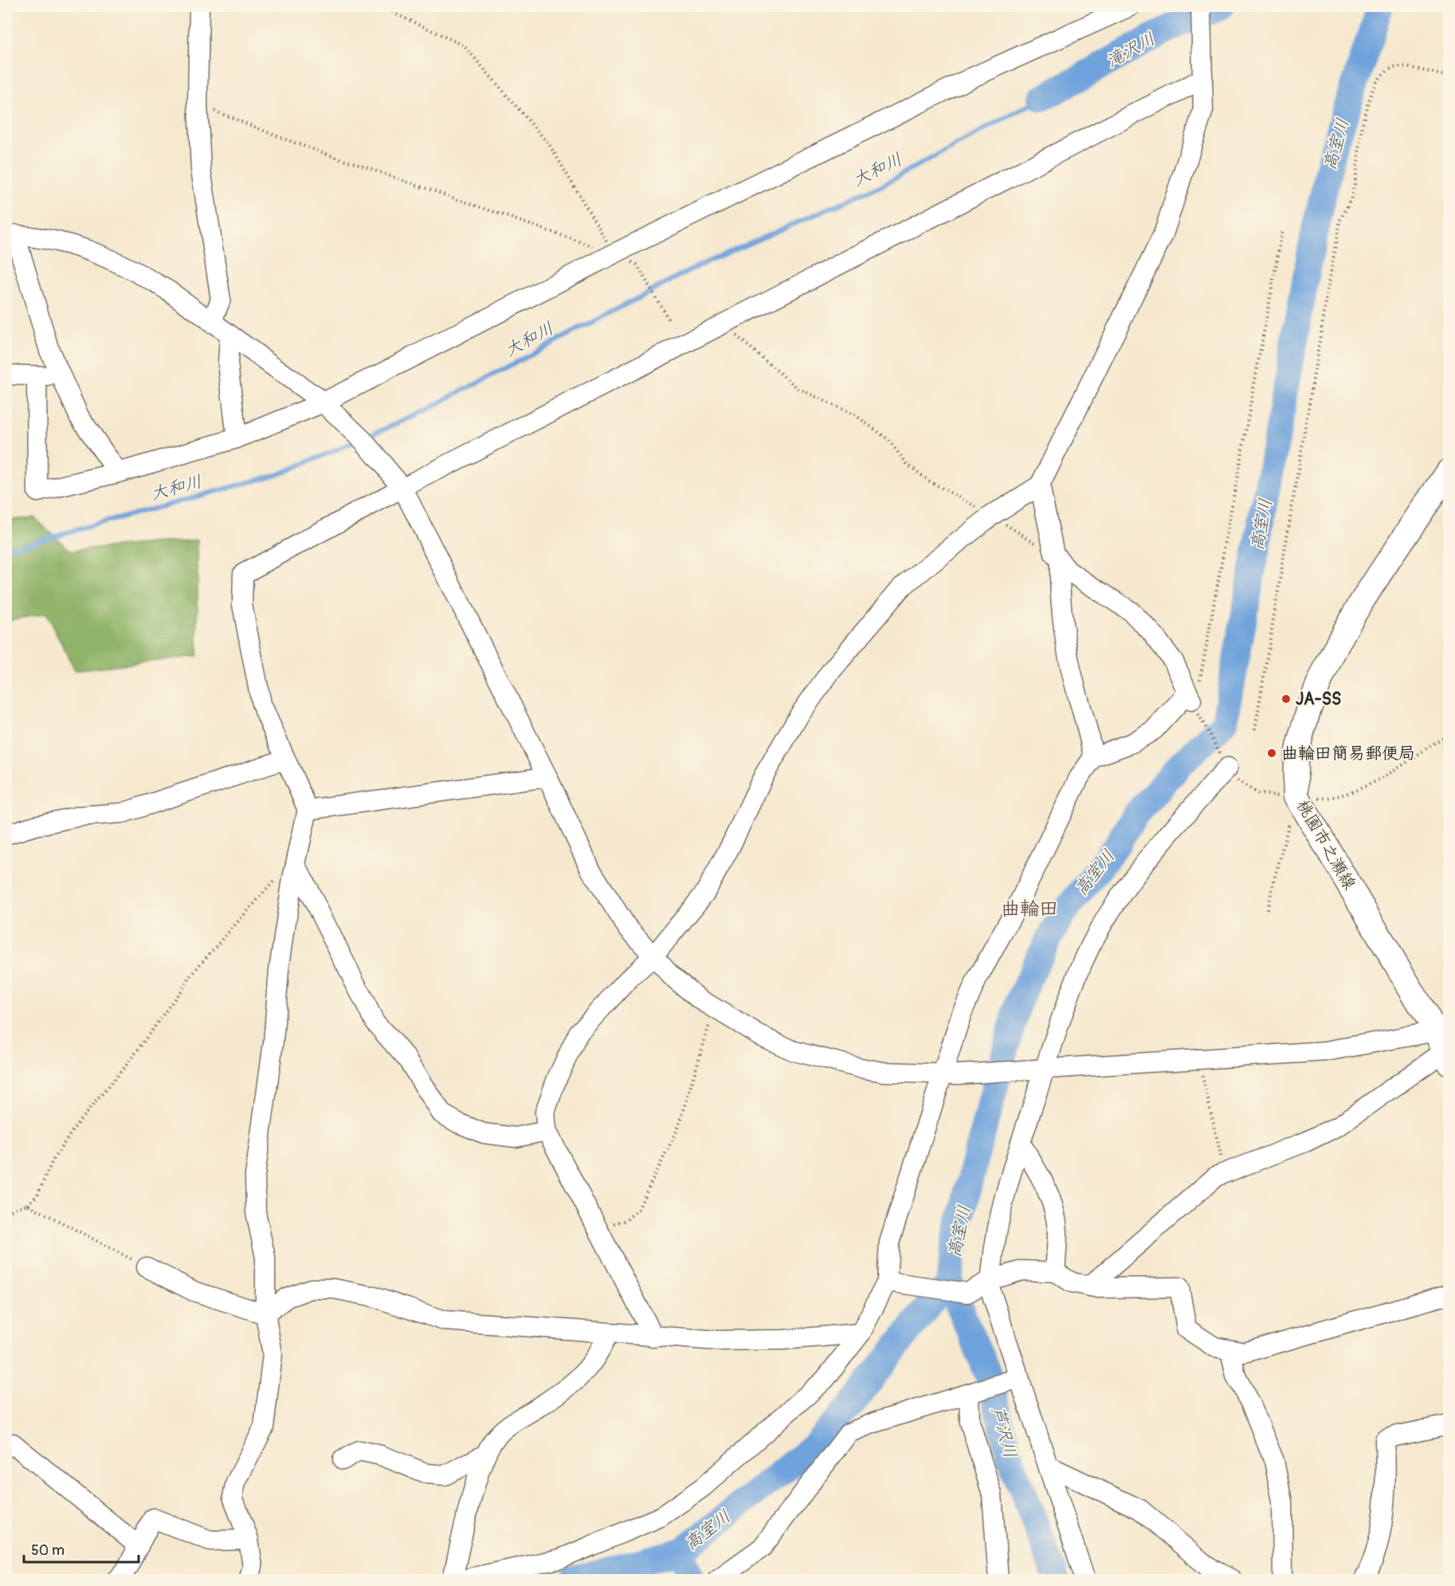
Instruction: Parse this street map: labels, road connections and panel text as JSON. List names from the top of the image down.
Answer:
{
  "streets": {
    "main road": ["桃園市之瀬線"]
  },
  "districts": ["曲輪田"],
  "water": [
    "滝沢川",
    "高室川",
    "大和川",
    "芦沢川"
  ],
  "places": ["JA-SS", "曲輪田簡易郵便局"],
  "scale_bar": "50 m"
}
